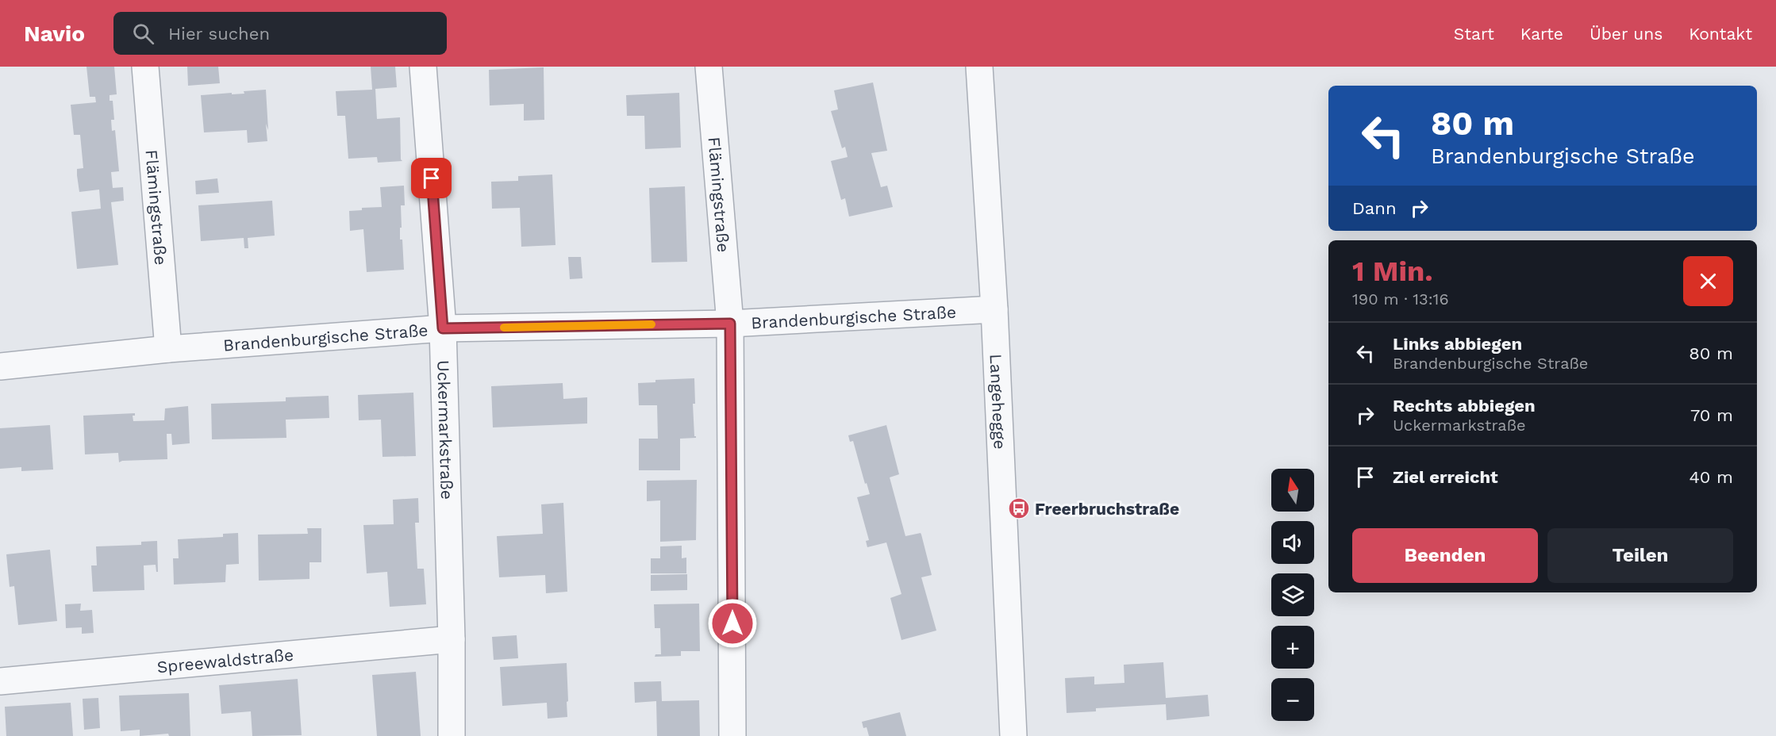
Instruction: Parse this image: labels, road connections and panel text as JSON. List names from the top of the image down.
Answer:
{
  "streets": {
    "street": [
      "Flämingstraße",
      "Brandenburgische Straße",
      "Langehegge",
      "Uckermarkstraße",
      "Spreewaldstraße"
    ]
  },
  "crossings": [
    ["Flämingstraße", "Brandenburgische Straße"],
    ["Brandenburgische Straße", "Langehegge"],
    ["Brandenburgische Straße", "Uckermarkstraße"],
    ["Uckermarkstraße", "Spreewaldstraße"]
  ],
  "places": {
    "bus stop": ["Freerbruchstraße"]
  },
  "north": "top",
  "page": {
    "header": "Navio",
    "search": "Hier suchen",
    "nav": [
      "Start",
      "Karte",
      "Über uns",
      "Kontakt"
    ],
    "turn": ["80 m", "Brandenburgische Straße"],
    "then": "Dann",
    "heading": ["1 Min.", "190 m · 13:16"],
    "list": [
      {
        "name": "Links abbiegen",
        "note": "Brandenburgische Straße",
        "value": "80 m"
      },
      {
        "name": "Rechts abbiegen",
        "note": "Uckermarkstraße",
        "value": "70 m"
      },
      {
        "name": "Ziel erreicht",
        "value": "40 m"
      }
    ],
    "map_buttons": ["+", "−"],
    "buttons": ["Beenden", "Teilen"]
  }
}
